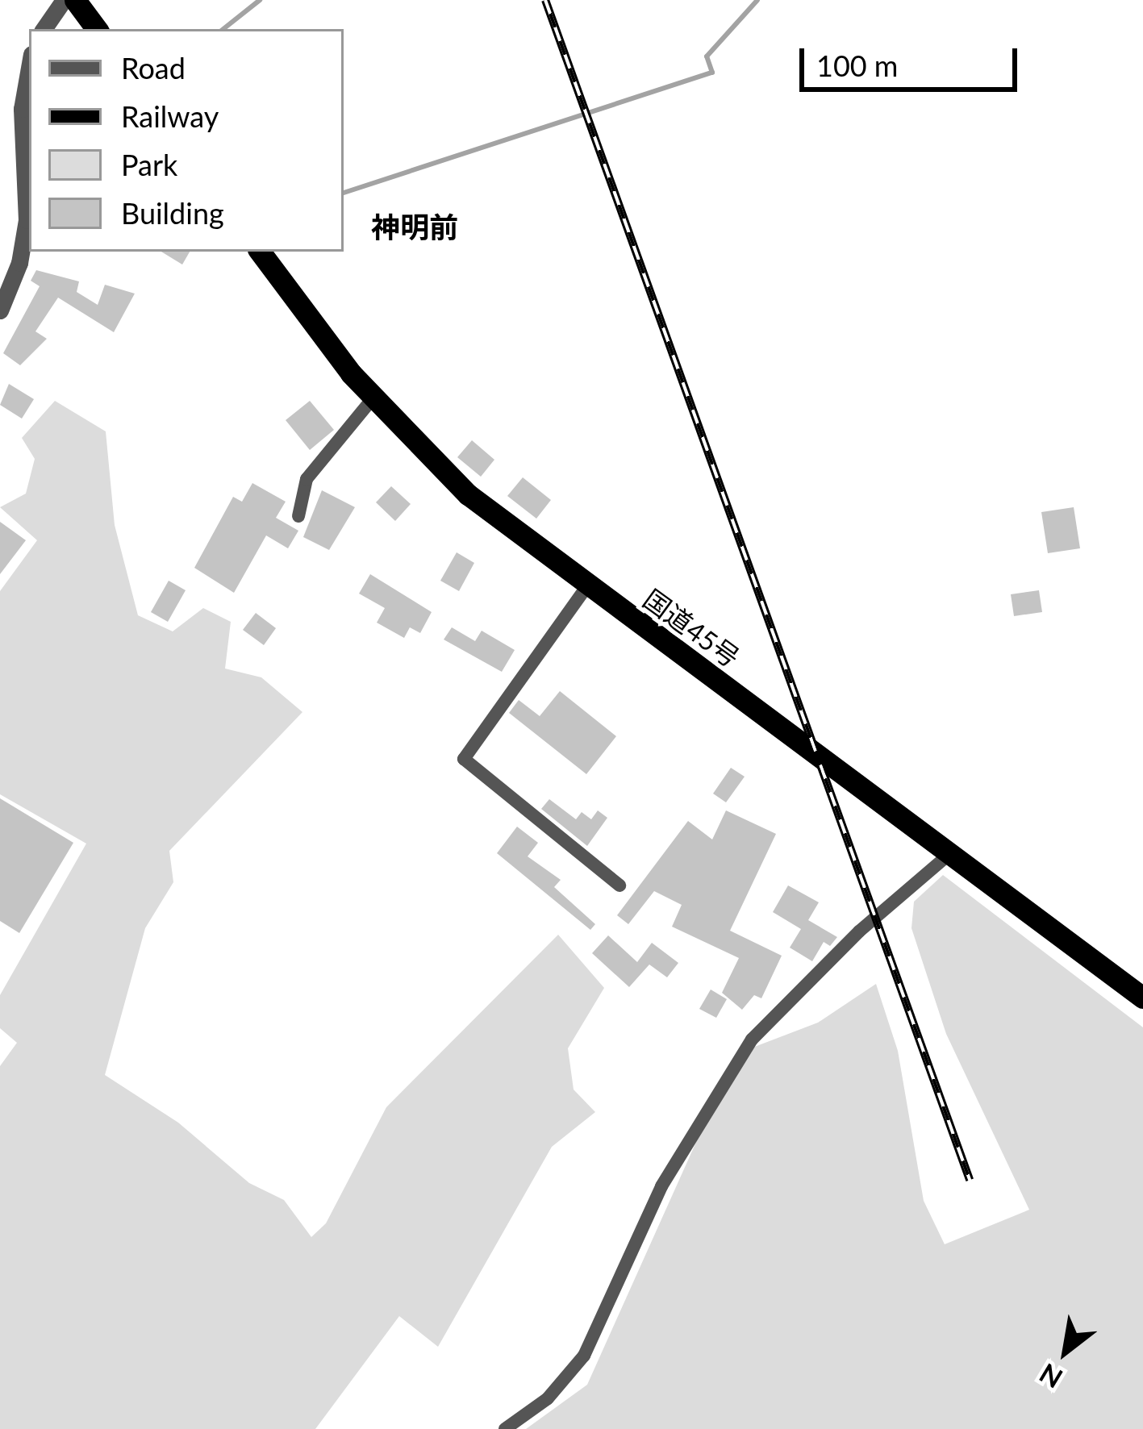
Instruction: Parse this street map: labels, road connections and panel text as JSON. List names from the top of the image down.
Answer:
{
  "streets": {
    "highway": ["国道45号"]
  },
  "districts": ["神明前"],
  "legend": [
    "Road",
    "Railway",
    "Park",
    "Building"
  ],
  "scale_bar": "100 m",
  "north": "bottom left"
}
